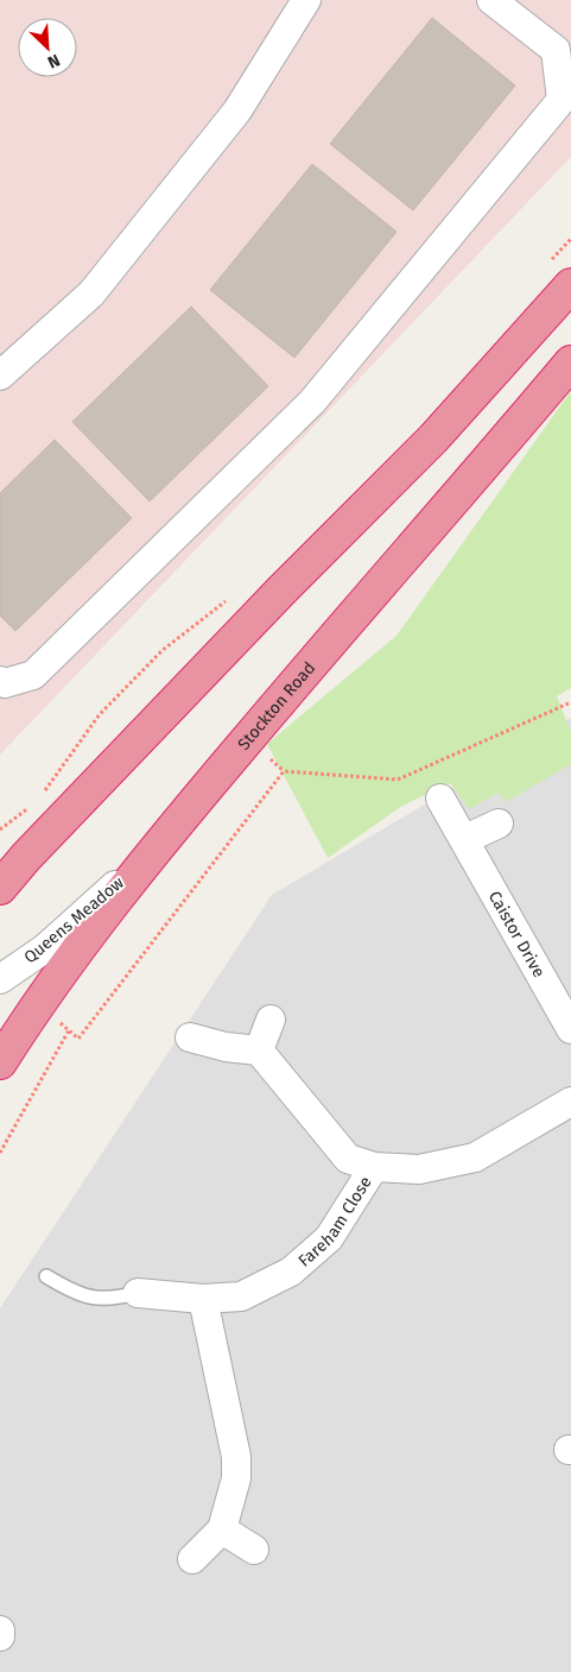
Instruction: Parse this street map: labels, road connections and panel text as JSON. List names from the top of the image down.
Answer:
{
  "streets": {
    "highway": ["Stockton Road"],
    "street": ["Queens Meadow", "Caistor Drive", "Fareham Close"]
  },
  "crossings": [
    ["Stockton Road", "Queens Meadow"]
  ],
  "north": "bottom right"
}
